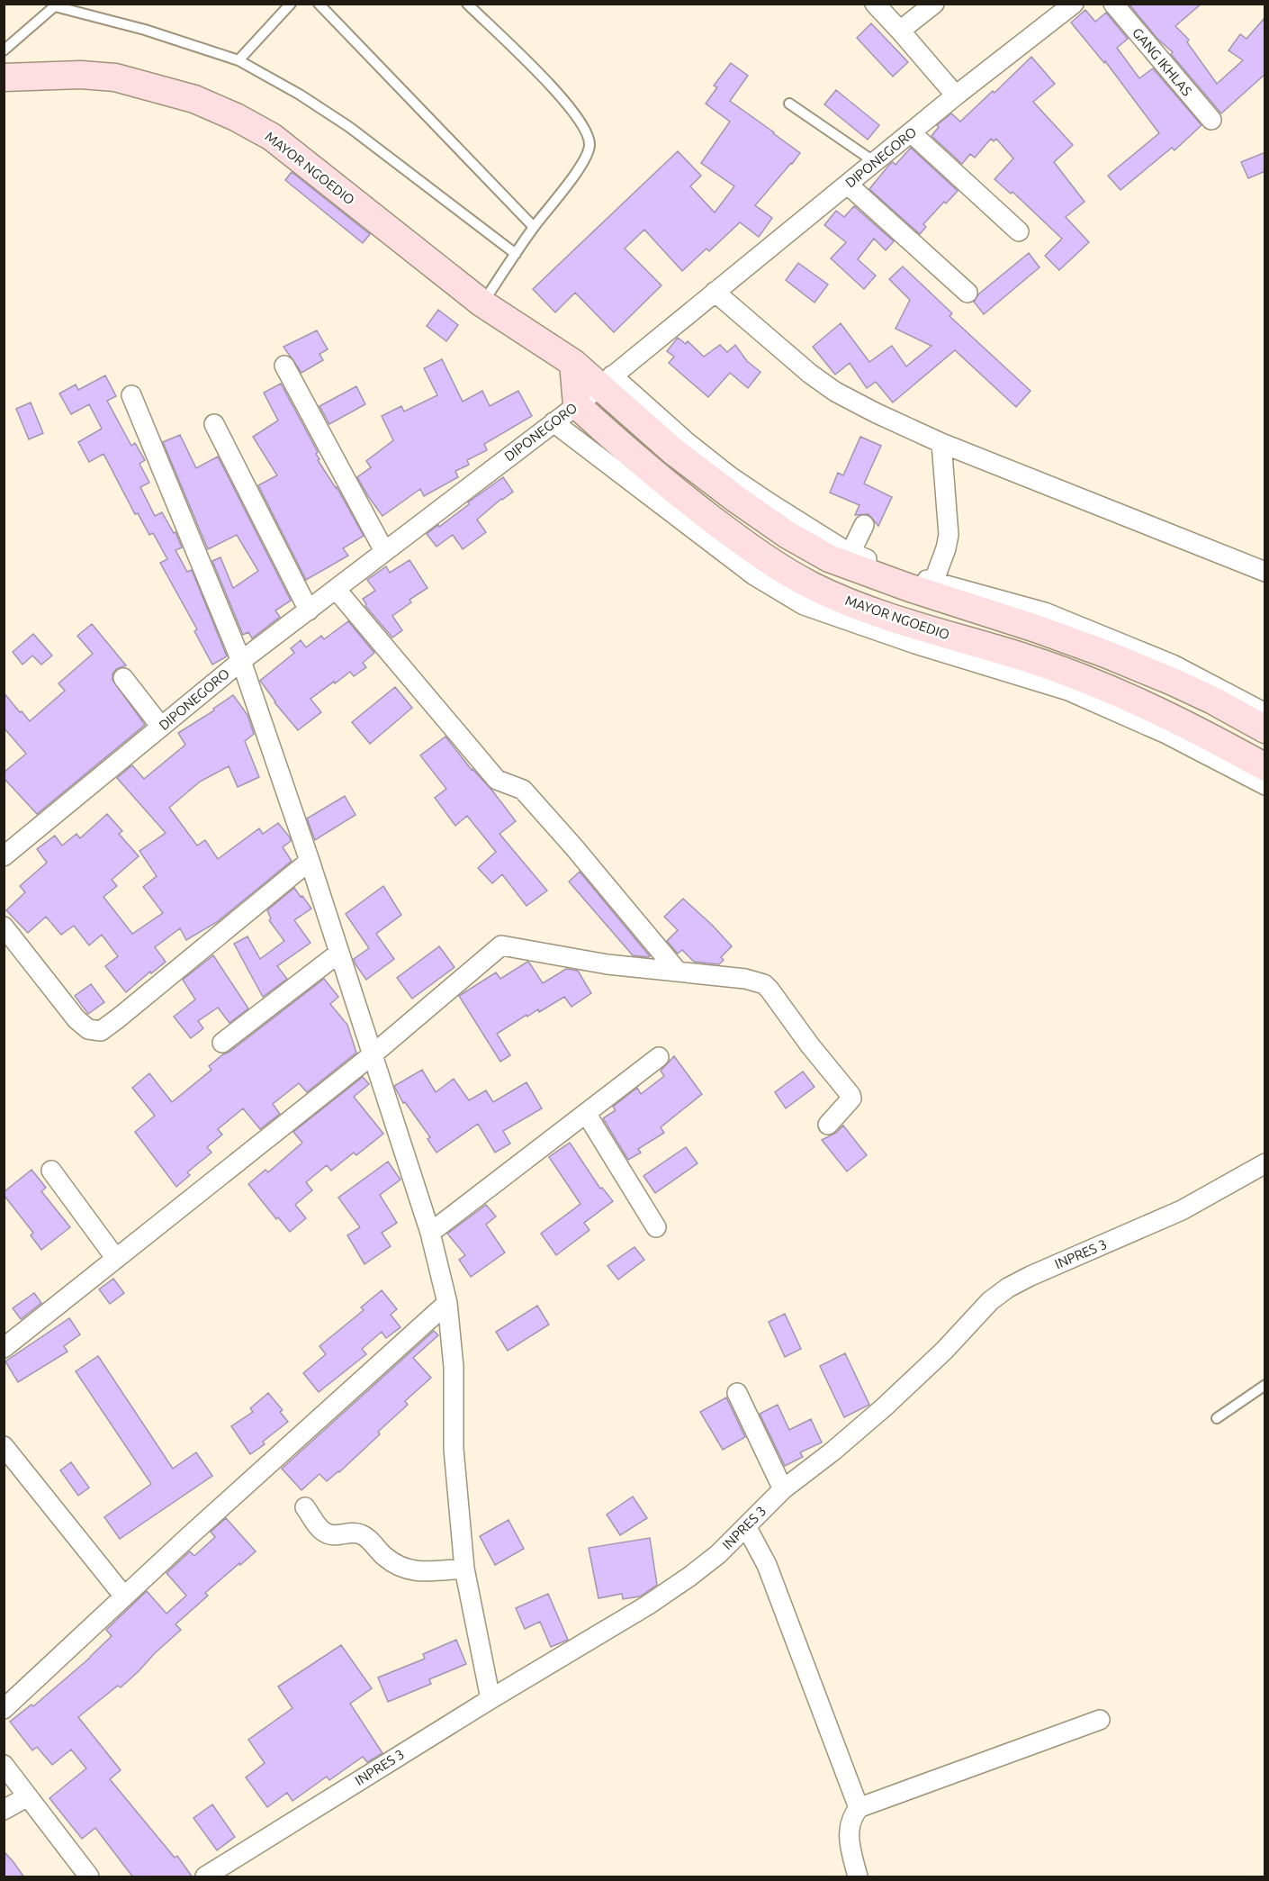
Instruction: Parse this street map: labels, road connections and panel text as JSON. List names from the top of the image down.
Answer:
{
  "streets": {
    "street": [
      "GANG IKHLAS",
      "DIPONEGORO",
      "MAYOR NGOEDIO",
      "INPRES 3"
    ]
  },
  "crossings": [
    ["DIPONEGORO", "MAYOR NGOEDIO"]
  ]
}
